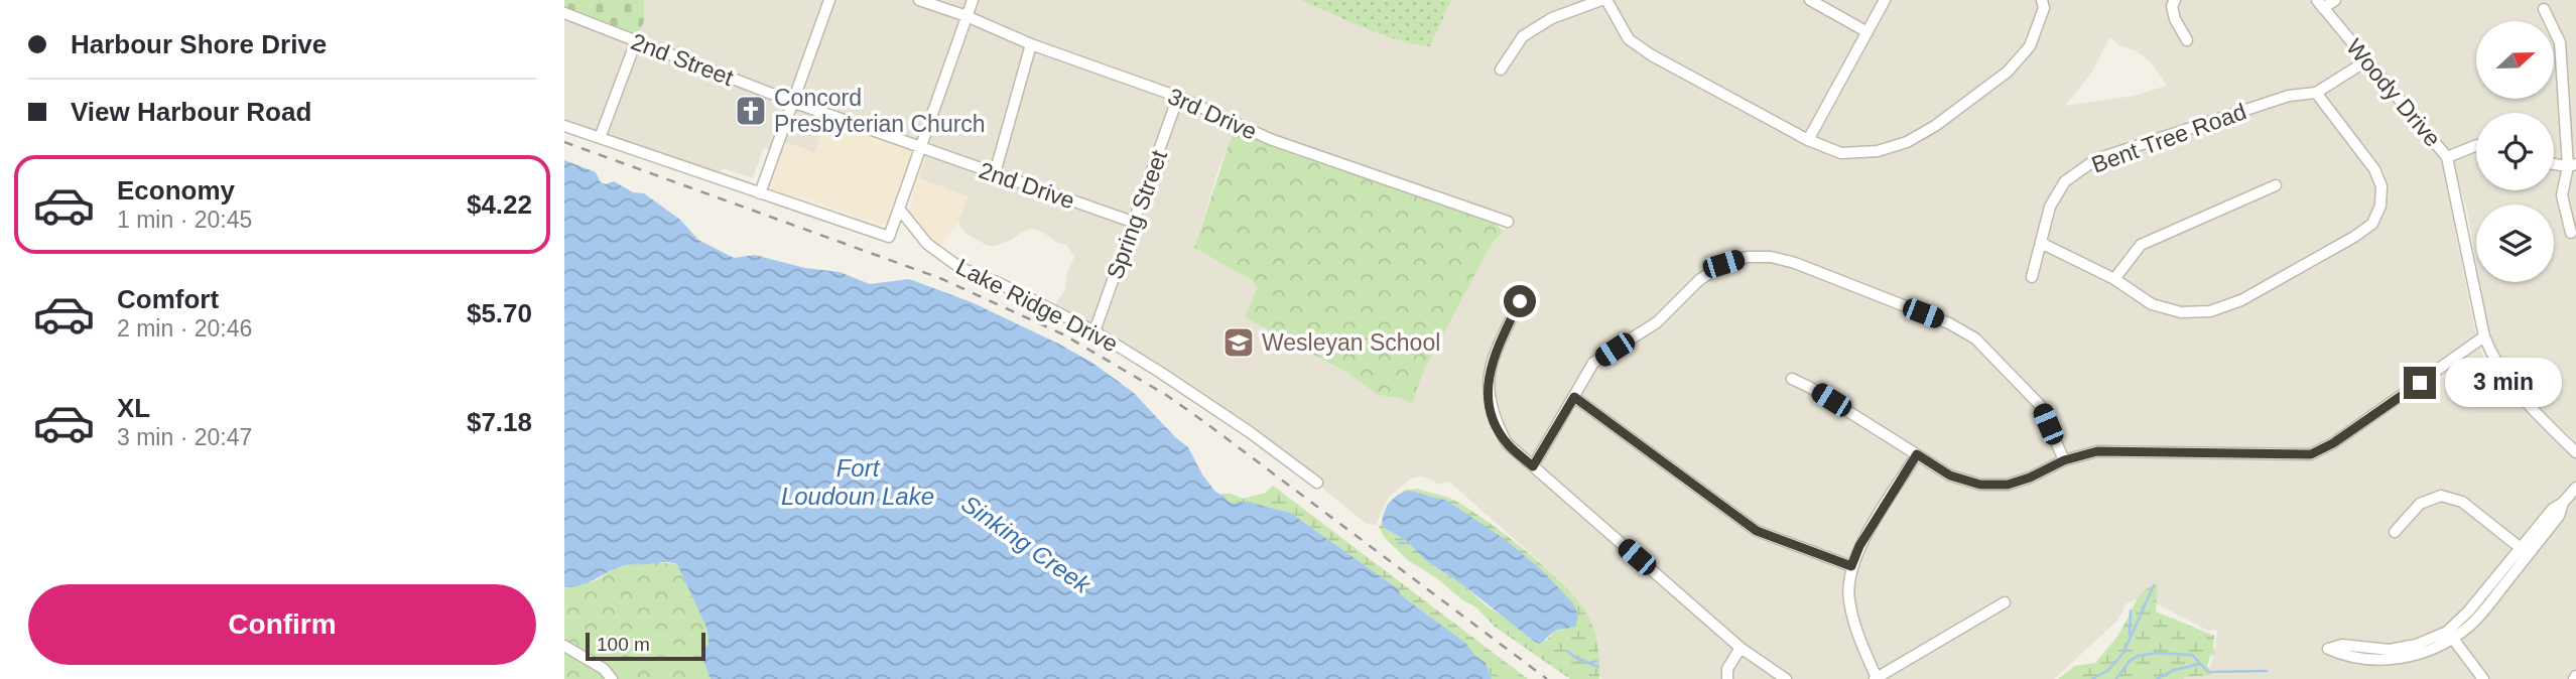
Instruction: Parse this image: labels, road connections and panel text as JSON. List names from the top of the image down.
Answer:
{
  "streets": {
    "street": [
      "2nd Street",
      "Woody Drive",
      "3rd Drive",
      "Bent Tree Road",
      "2nd Drive",
      "Spring Street",
      "Lake Ridge Drive"
    ]
  },
  "crossings": [
    ["2nd Street", "2nd Drive"],
    ["Woody Drive", "Bent Tree Road"],
    ["3rd Drive", "Spring Street"],
    ["2nd Drive", "Spring Street"],
    ["Spring Street", "Lake Ridge Drive"]
  ],
  "water": ["Fort Loudoun Lake", "Sinking Creek"],
  "places": {
    "church": ["Concord Presbyterian Church"],
    "school or university": ["Wesleyan School"]
  },
  "scale_bar": "100 m",
  "north": "right",
  "page": {
    "banner": ["Harbour Shore Drive", "View Harbour Road"],
    "list": [
      {
        "name": "Economy",
        "note": "1 min · 20:45",
        "value": "$4.22"
      },
      {
        "name": "Comfort",
        "note": "2 min · 20:46",
        "value": "$5.70"
      },
      {
        "name": "XL",
        "note": "3 min · 20:47",
        "value": "$7.18"
      }
    ],
    "bubble": "3 min",
    "buttons": "Confirm",
    "scale": "100 m"
  }
}
